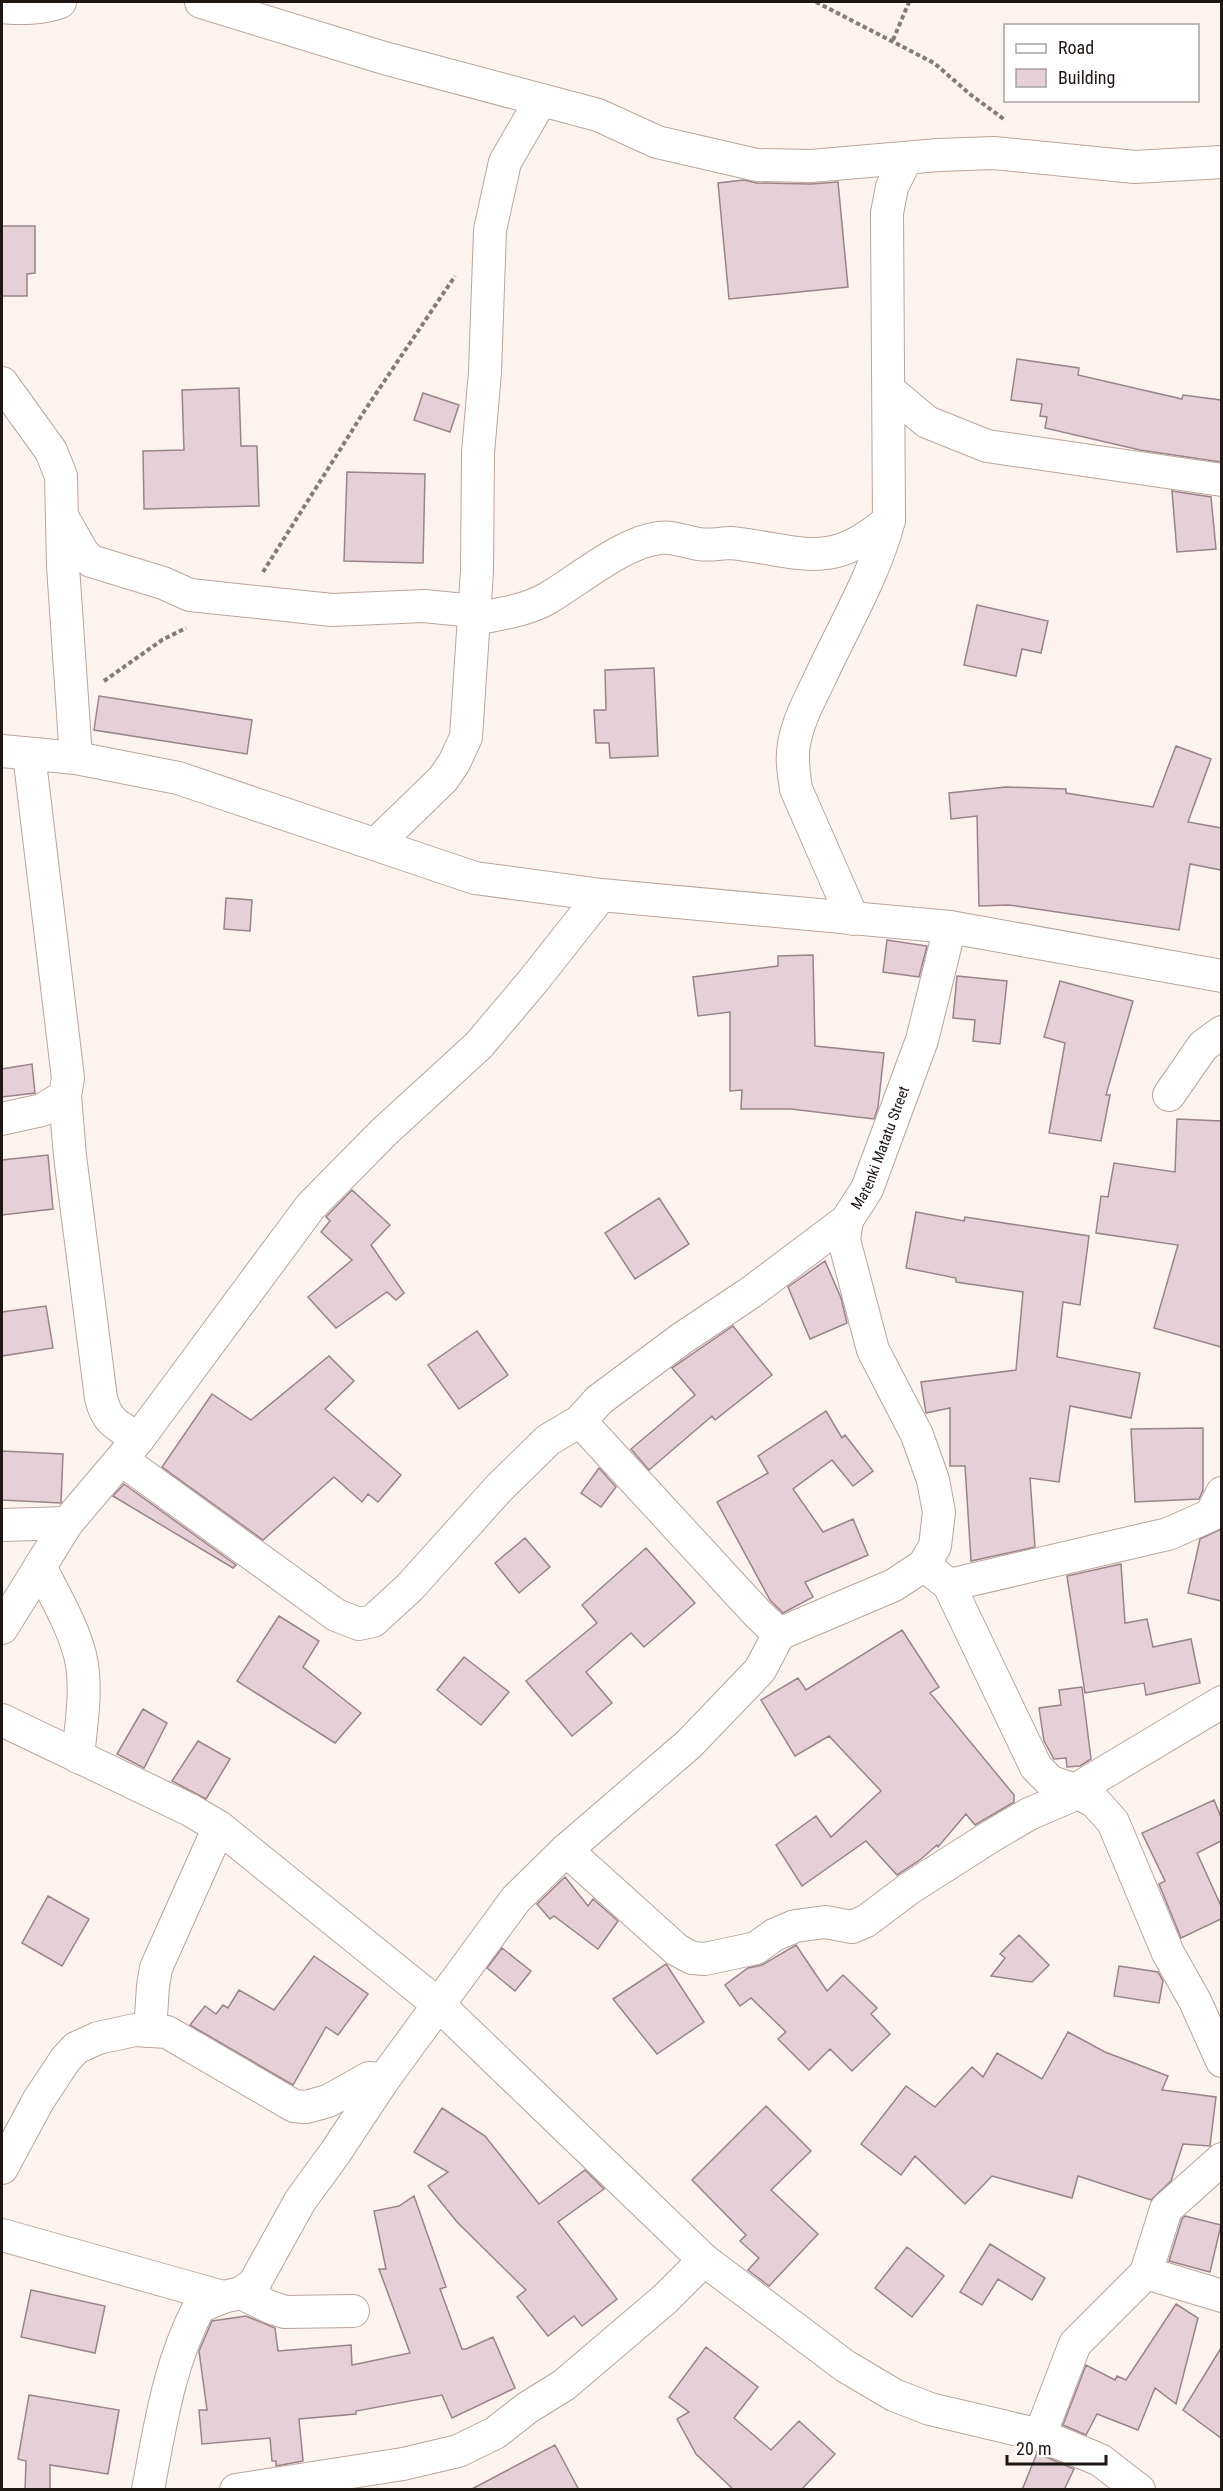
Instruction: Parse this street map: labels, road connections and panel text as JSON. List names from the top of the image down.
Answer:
{
  "streets": {
    "street": ["Matenki Matatu Street"]
  },
  "legend": ["Road", "Building"],
  "scale_bar": "20 m"
}
